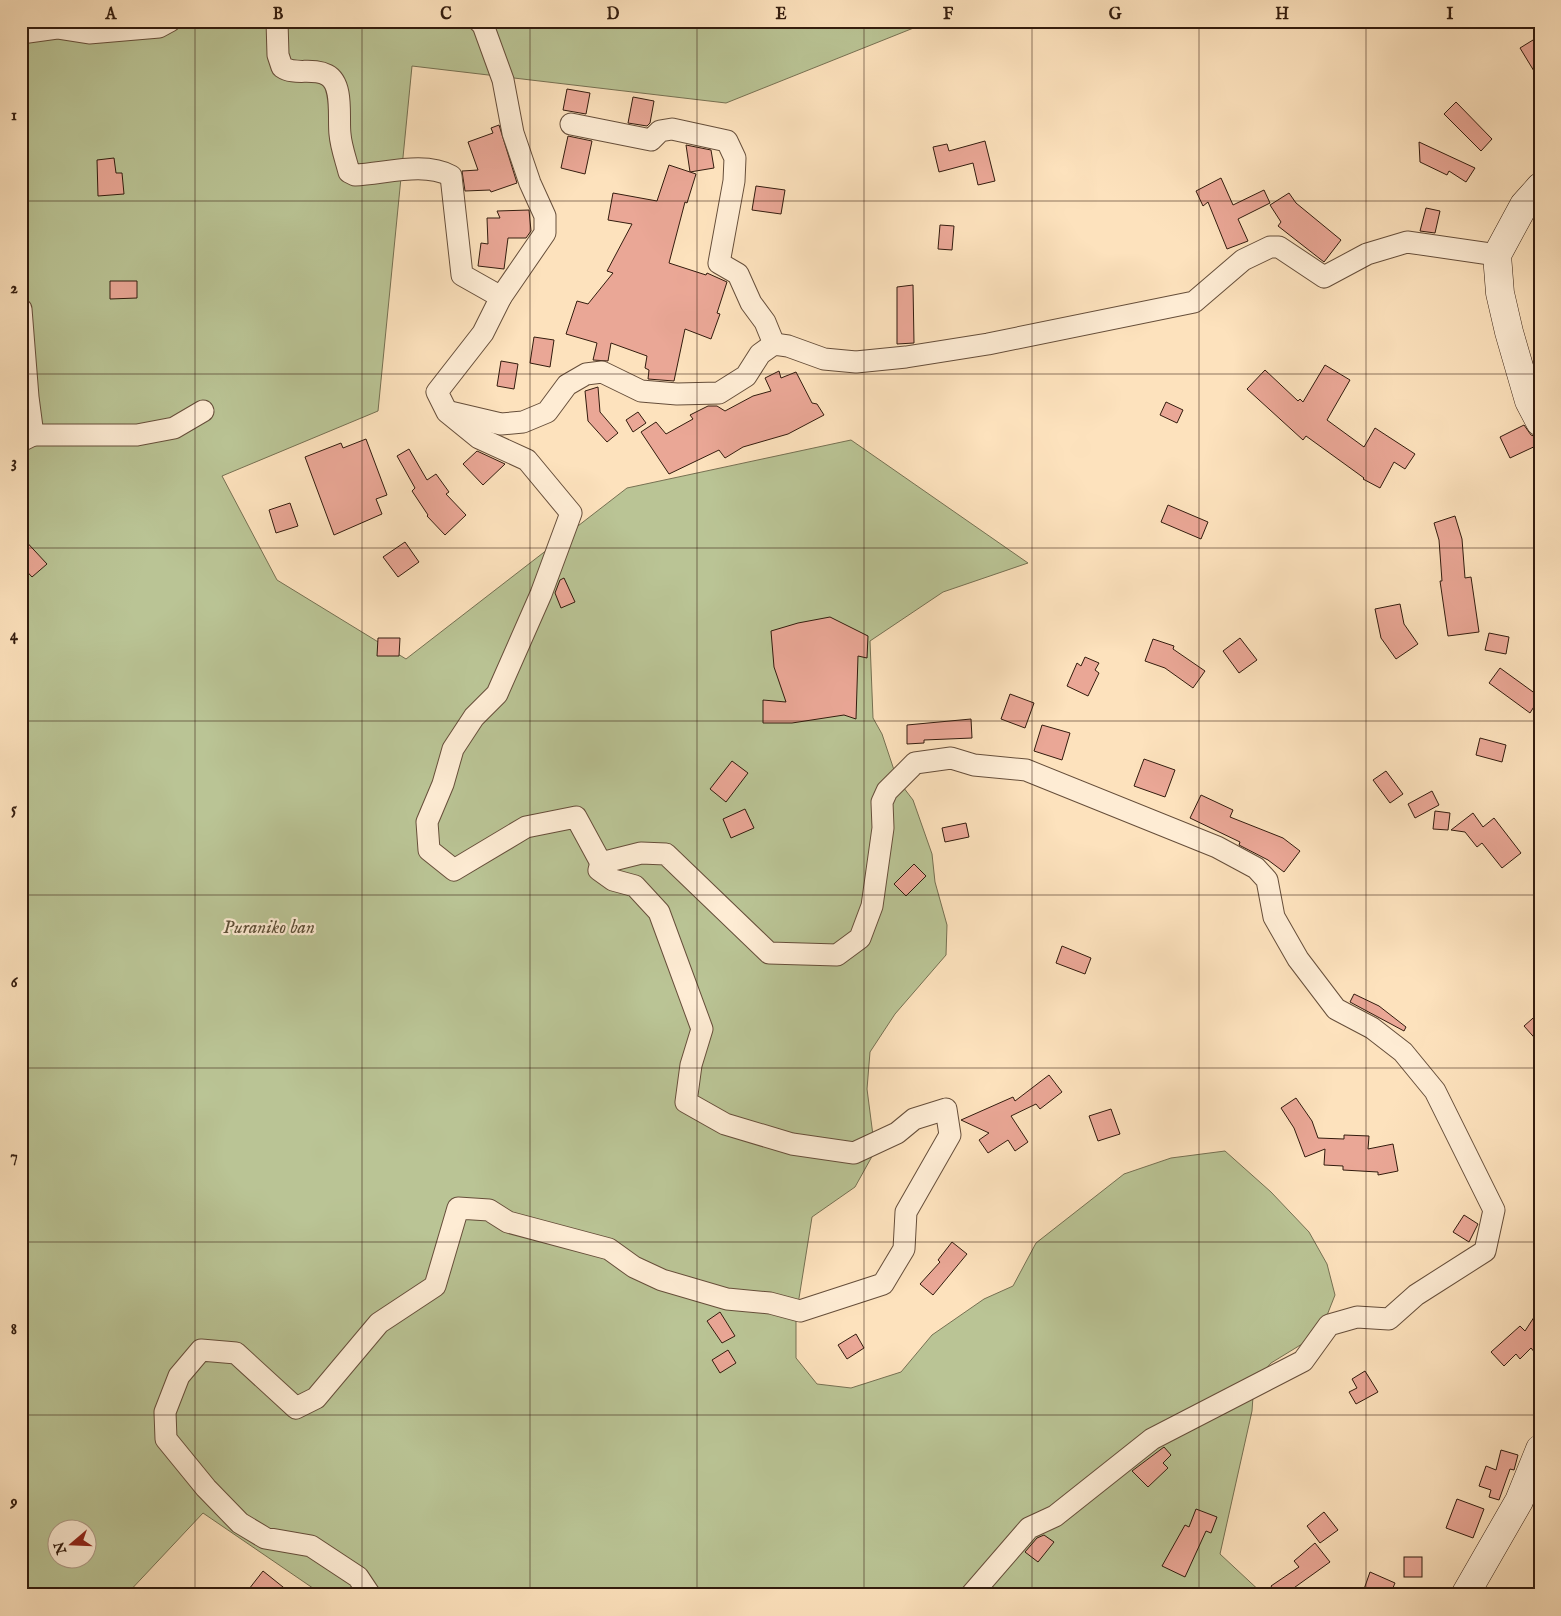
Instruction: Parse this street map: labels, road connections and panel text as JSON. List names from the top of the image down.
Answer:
{
  "parks": ["Puraniko ban"],
  "north": "left",
  "grid": {
    "columns": [
      "A",
      "B",
      "C",
      "D",
      "E",
      "F",
      "G",
      "H",
      "I"
    ],
    "rows": [
      "1",
      "2",
      "3",
      "4",
      "5",
      "6",
      "7",
      "8",
      "9"
    ]
  }
}
